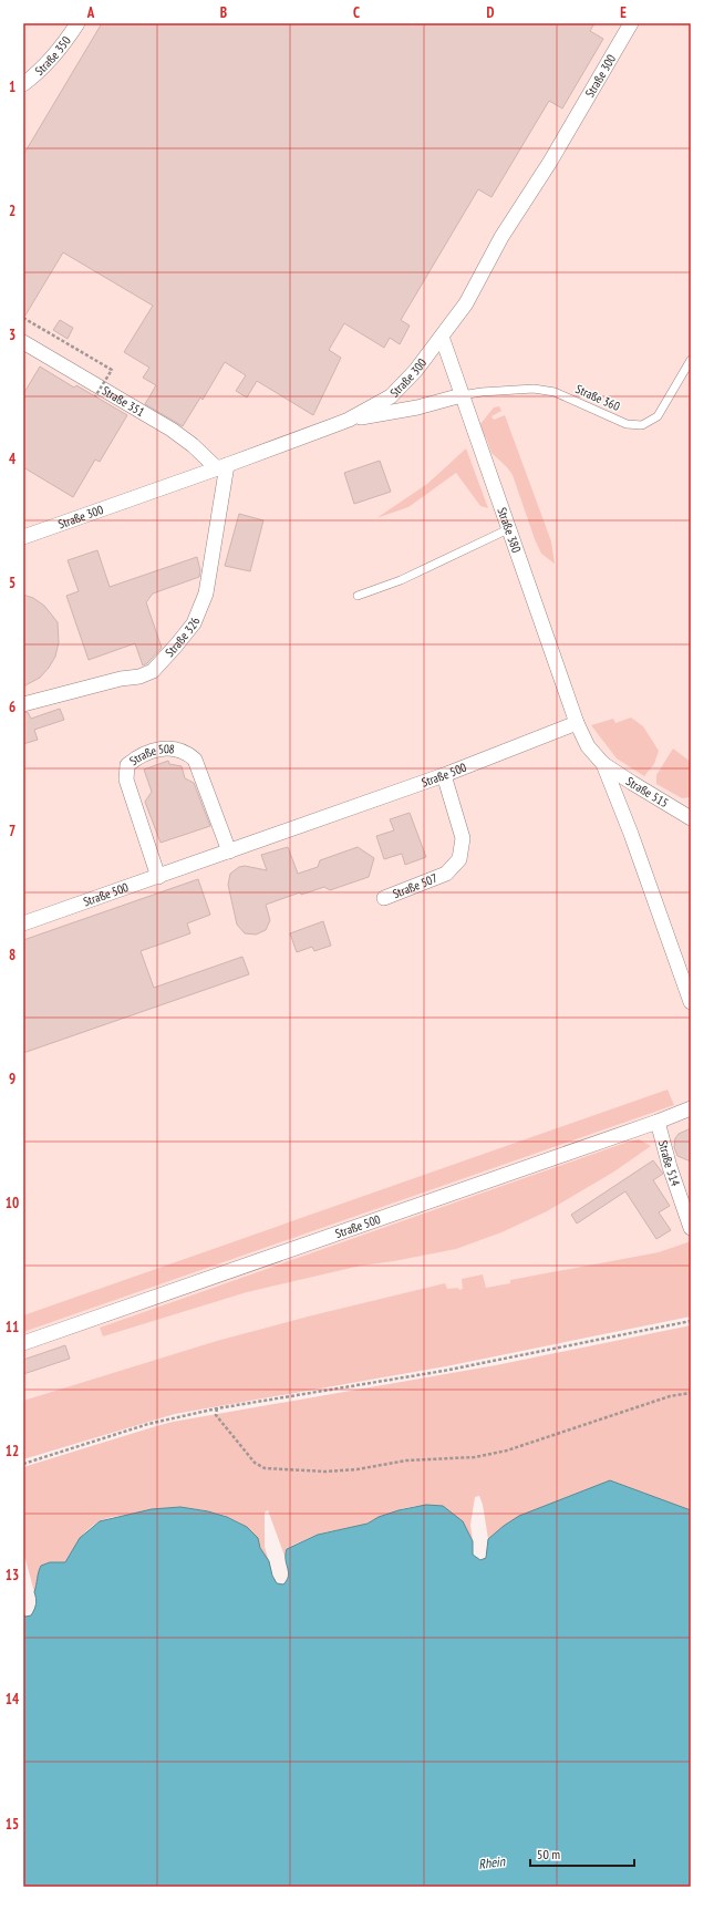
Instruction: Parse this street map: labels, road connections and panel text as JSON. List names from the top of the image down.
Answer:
{
  "streets": {
    "street": [
      "Straße 350",
      "Straße 300",
      "Straße 351",
      "Straße 380",
      "Straße 326",
      "Straße 508",
      "Straße 500",
      "Straße 515",
      "Straße 507",
      "Straße 514"
    ],
    "lane": ["Straße 360"]
  },
  "crossings": [
    ["Straße 300", "Straße 351"],
    ["Straße 300", "Straße 380"],
    ["Straße 300", "Straße 326"],
    ["Straße 360", "Straße 380"],
    ["Straße 351", "Straße 326"],
    ["Straße 380", "Straße 500"],
    ["Straße 508", "Straße 500"],
    ["Straße 500", "Straße 507"],
    ["Straße 500", "Straße 514"]
  ],
  "water": ["Rhein"],
  "scale_bar": "50 m",
  "grid": {
    "columns": [
      "A",
      "B",
      "C",
      "D",
      "E"
    ],
    "rows": [
      "1",
      "2",
      "3",
      "4",
      "5",
      "6",
      "7",
      "8",
      "9",
      "10",
      "11",
      "12",
      "13",
      "14",
      "15"
    ]
  }
}
